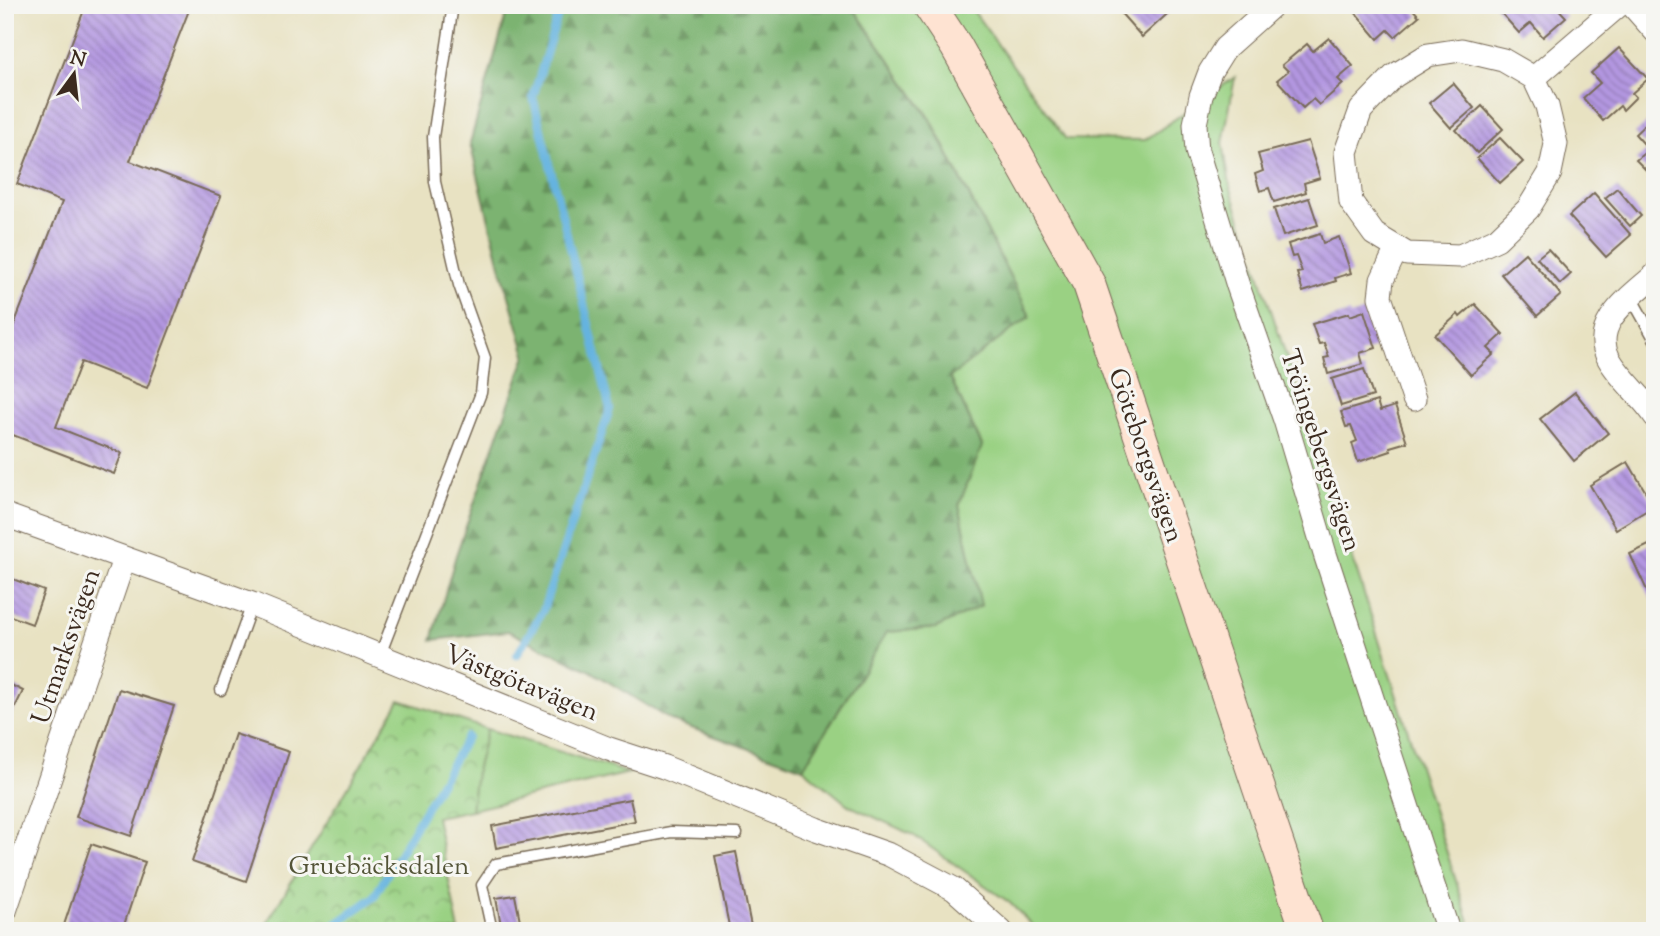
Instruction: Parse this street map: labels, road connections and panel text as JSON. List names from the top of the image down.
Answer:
{
  "streets": {
    "main road": ["Göteborgsvägen"],
    "street": ["Tröingebergsvägen", "Utmarksvägen", "Västgötavägen"]
  },
  "crossings": [
    ["Utmarksvägen", "Västgötavägen"]
  ],
  "parks": ["Gruebäcksdalen"],
  "north": "top"
}
